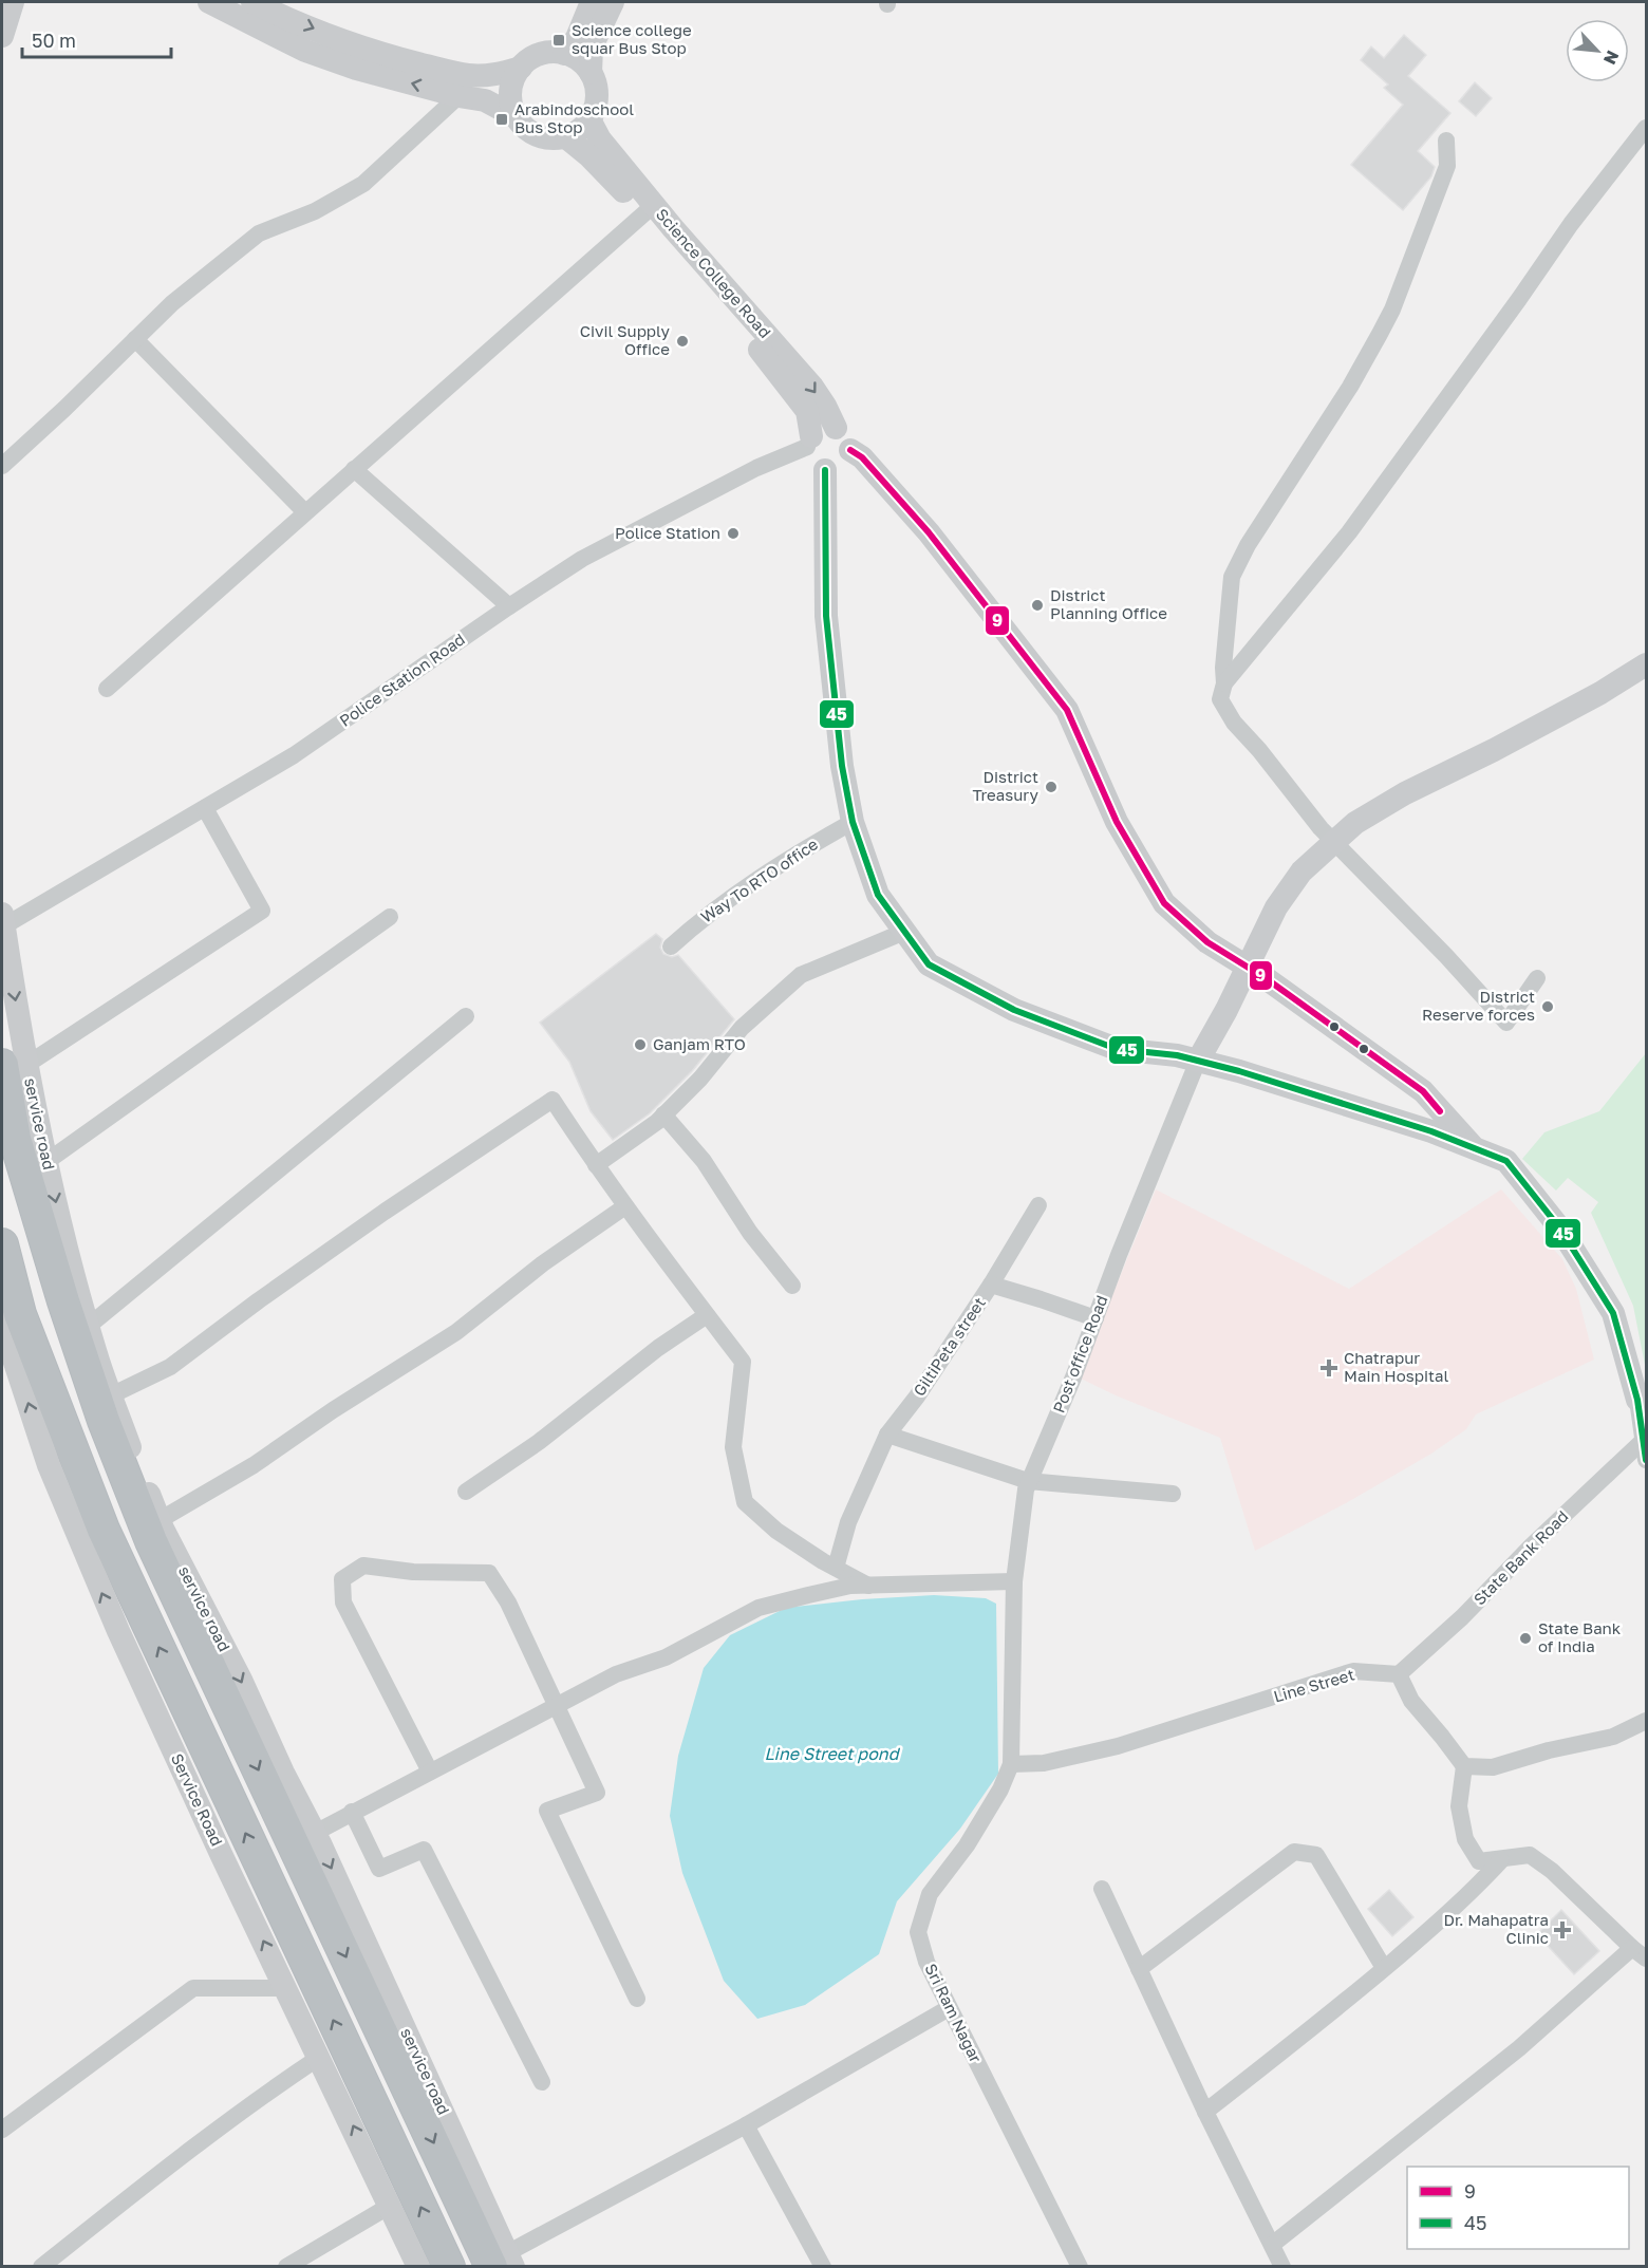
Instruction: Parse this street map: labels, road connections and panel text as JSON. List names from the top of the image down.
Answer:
{
  "streets": {
    "main road": [
      "Science College Road",
      "service road",
      "Post office Road",
      "Service Road"
    ],
    "street": [
      "Police Station Road",
      "Way To RTO office",
      "GiltiPeta street",
      "State Bank Road",
      "Line Street",
      "Sri Ram Nagar"
    ]
  },
  "crossings": [
    ["Science College Road", "Police Station Road"],
    ["Police Station Road", "service road"],
    ["GiltiPeta street", "Post office Road"],
    ["Post office Road", "Line Street"],
    ["Post office Road", "Sri Ram Nagar"],
    ["State Bank Road", "Line Street"],
    ["Line Street", "Sri Ram Nagar"]
  ],
  "one_way": ["service road", "Service Road"],
  "water": ["Line Street pond"],
  "places": {
    "transit": ["Science college squar Bus Stop", "Arabindoschool Bus Stop"],
    "other": [
      "Civil Supply Office",
      "Police Station",
      "District Planning Office",
      "District Treasury",
      "District Reserve forces",
      "Ganjam RTO",
      "State Bank of India"
    ],
    "health": ["Chatrapur Main Hospital", "Dr. Mahapatra Clinic"]
  },
  "lines": ["transit line 9", "transit line 45"],
  "legend": ["9", "45"],
  "scale_bar": "50 m",
  "north": "bottom right"
}
